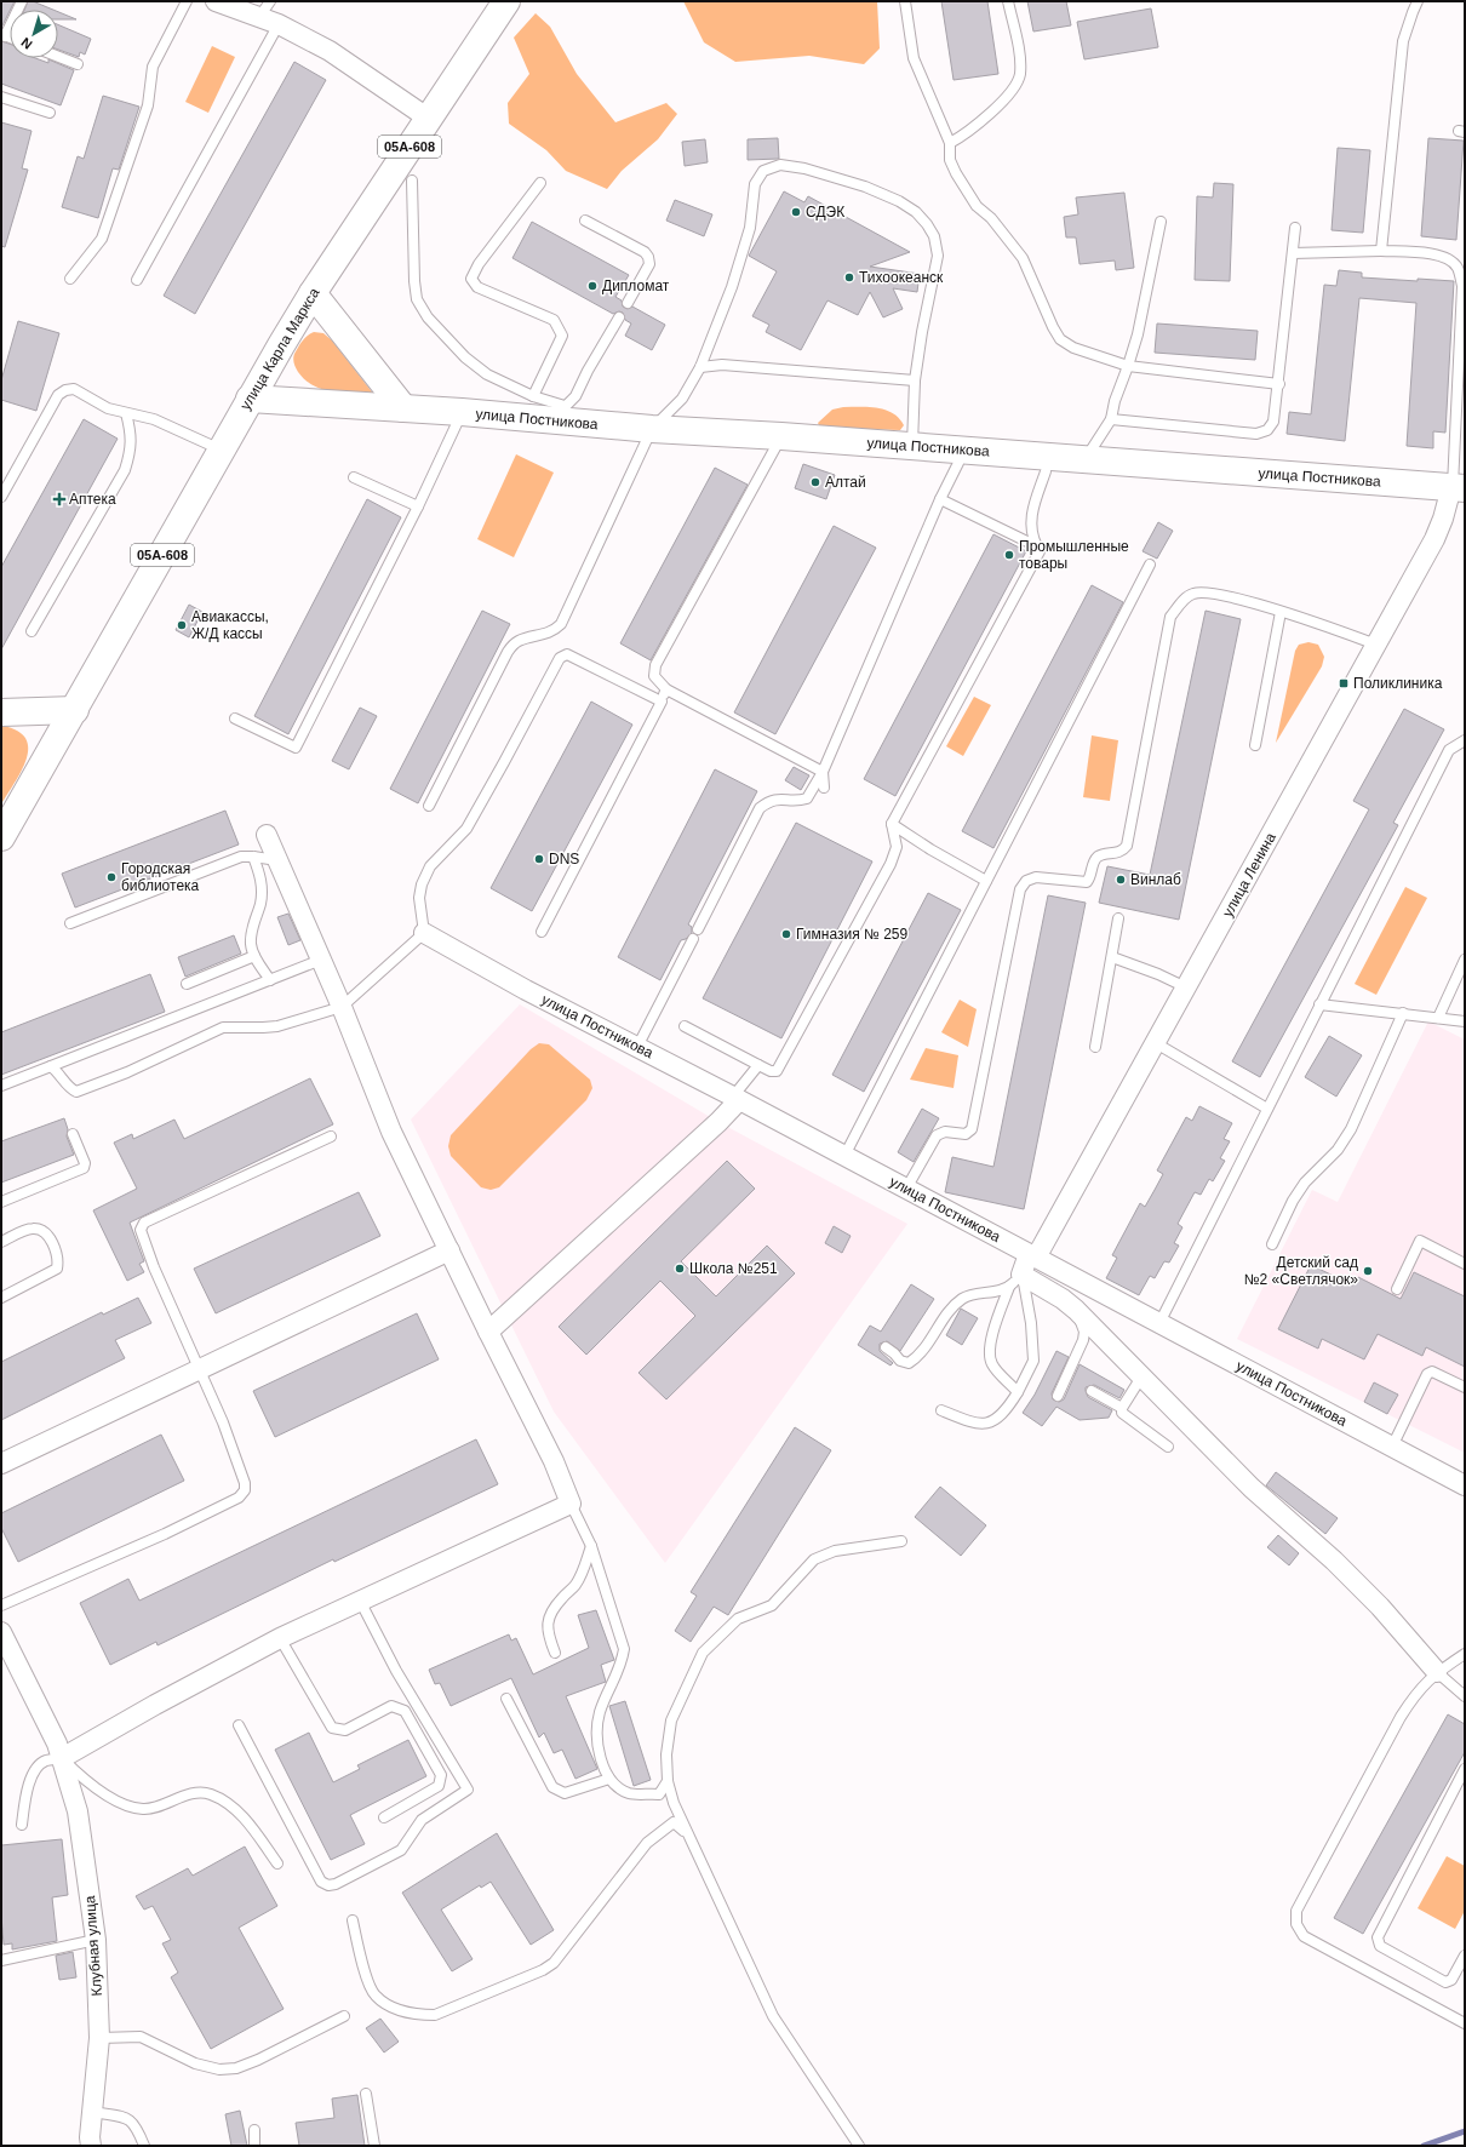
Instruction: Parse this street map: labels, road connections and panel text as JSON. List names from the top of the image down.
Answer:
{
  "streets": {
    "main road": ["05А-608", "улица Карла Маркса", "улица Постникова"],
    "street": ["улица Ленина", "Клубная улица"]
  },
  "crossings": [
    ["05А-608", "улица Карла Маркса"],
    ["улица Карла Маркса", "улица Постникова"],
    ["улица Постникова", "улица Ленина"]
  ],
  "places": {
    "other": [
      "СДЭК",
      "Тихоокеанск",
      "Дипломат",
      "Алтай",
      "Промышленные товары",
      "Авиакассы, Ж/Д кассы",
      "DNS",
      "Городская библиотека",
      "Винлаб",
      "Гимназия № 259",
      "Школа №251",
      "Детский сад №2 «Светлячок»"
    ],
    "health": ["Аптека"],
    "transit": ["Поликлиника"]
  },
  "north": "bottom left"
}
